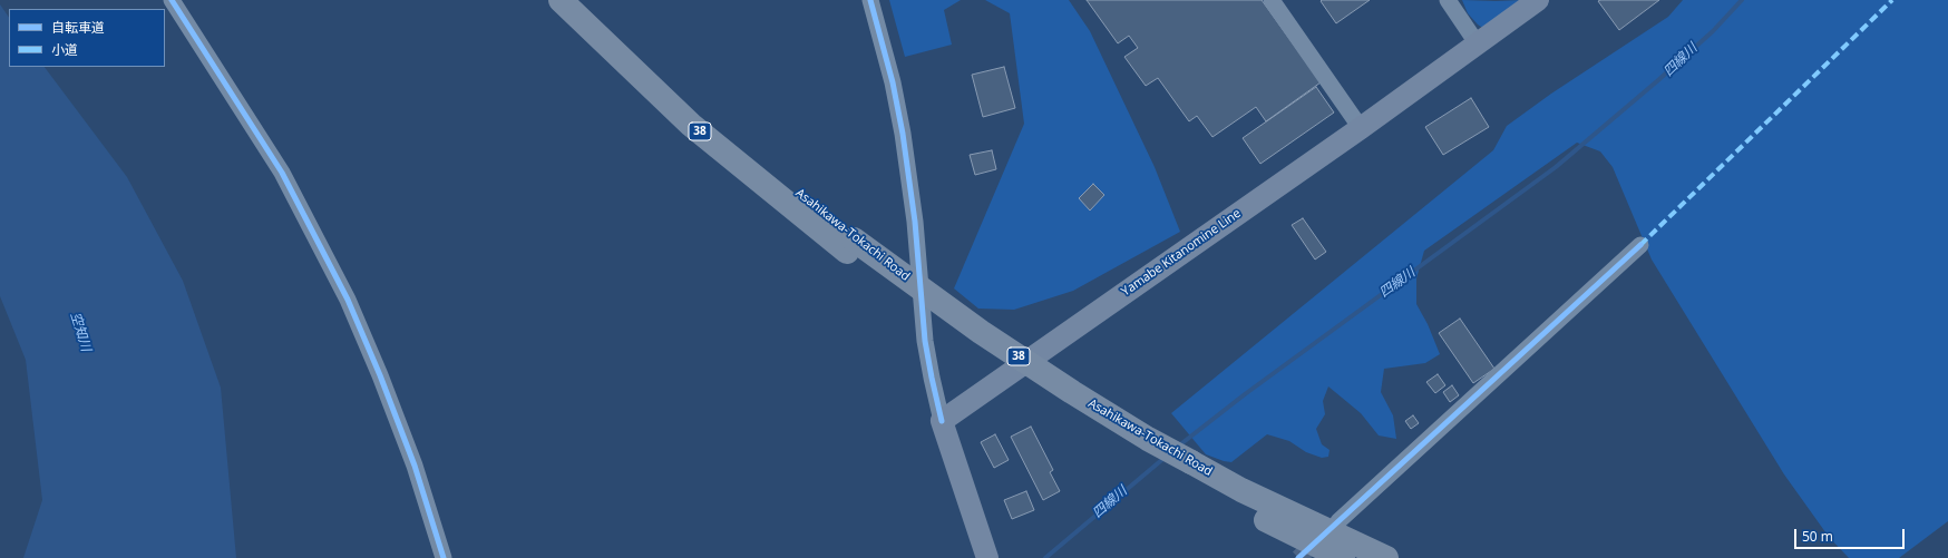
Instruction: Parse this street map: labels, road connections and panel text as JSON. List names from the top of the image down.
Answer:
{
  "streets": {
    "highway": ["38", "Asahikawa-Tokachi Road"],
    "main road": ["Yamabe Kitanomine Line"]
  },
  "water": ["四線川", "空知川"],
  "legend": ["自転車道", "小道"],
  "scale_bar": "50 m"
}
